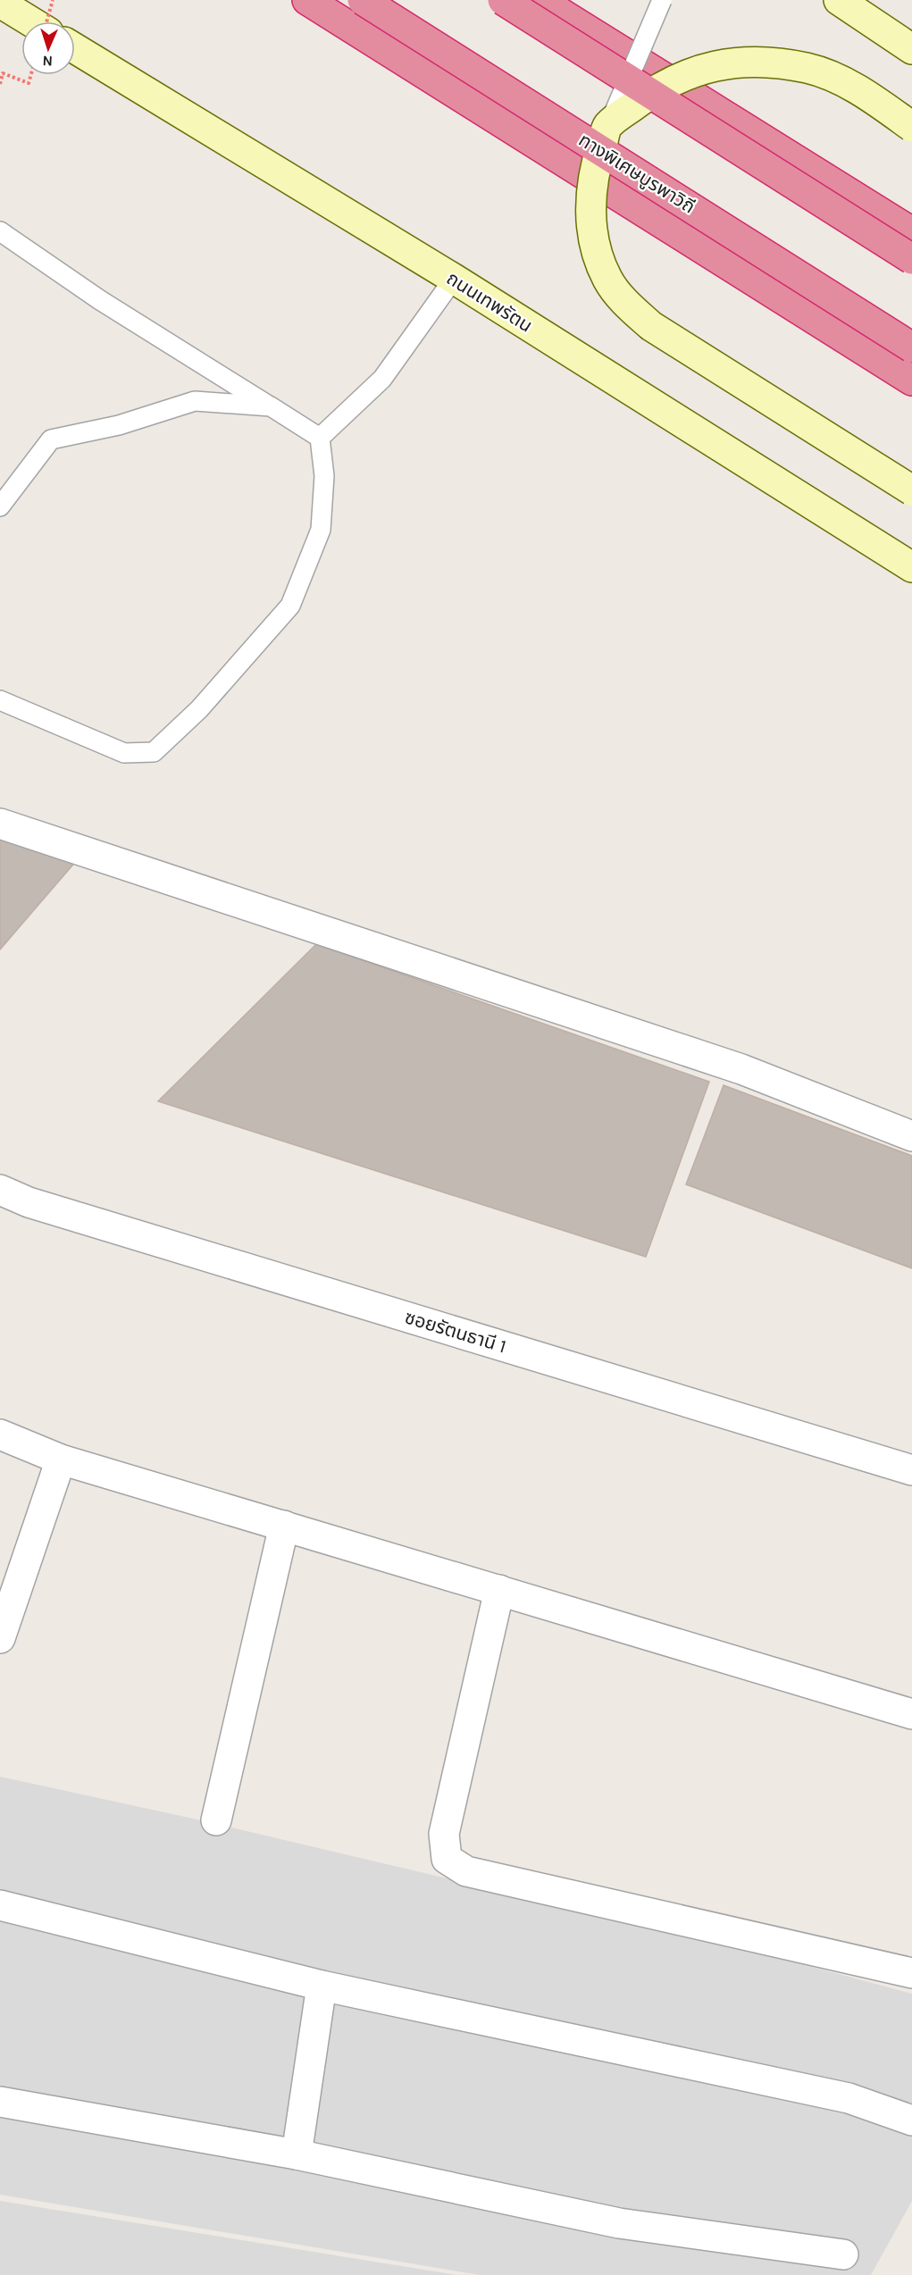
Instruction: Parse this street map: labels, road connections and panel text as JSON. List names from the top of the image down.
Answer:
{
  "streets": {
    "highway": ["ทางพิเศษบูรพาวิถี"],
    "main road": ["ถนนเทพรัตน"],
    "street": ["ซอยรัตนธานี 1"]
  },
  "north": "bottom"
}
